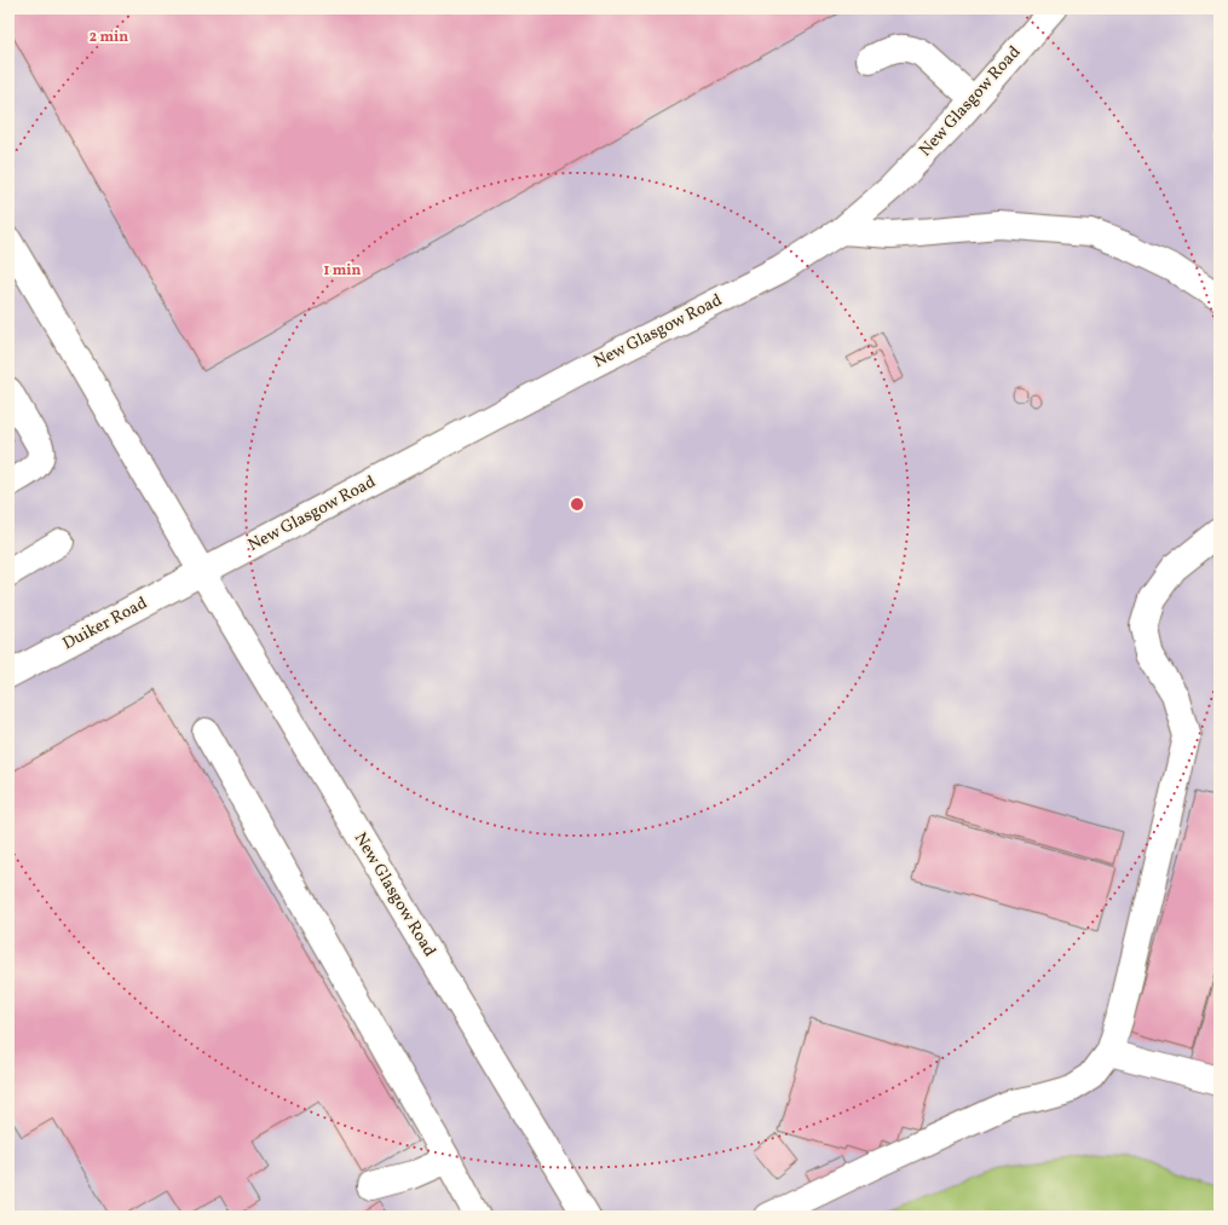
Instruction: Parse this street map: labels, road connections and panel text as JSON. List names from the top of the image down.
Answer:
{
  "streets": {
    "street": ["New Glasgow Road", "Duiker Road"]
  },
  "crossings": [
    ["New Glasgow Road", "Duiker Road"]
  ],
  "rings": ["2 min", "1 min"]
}
